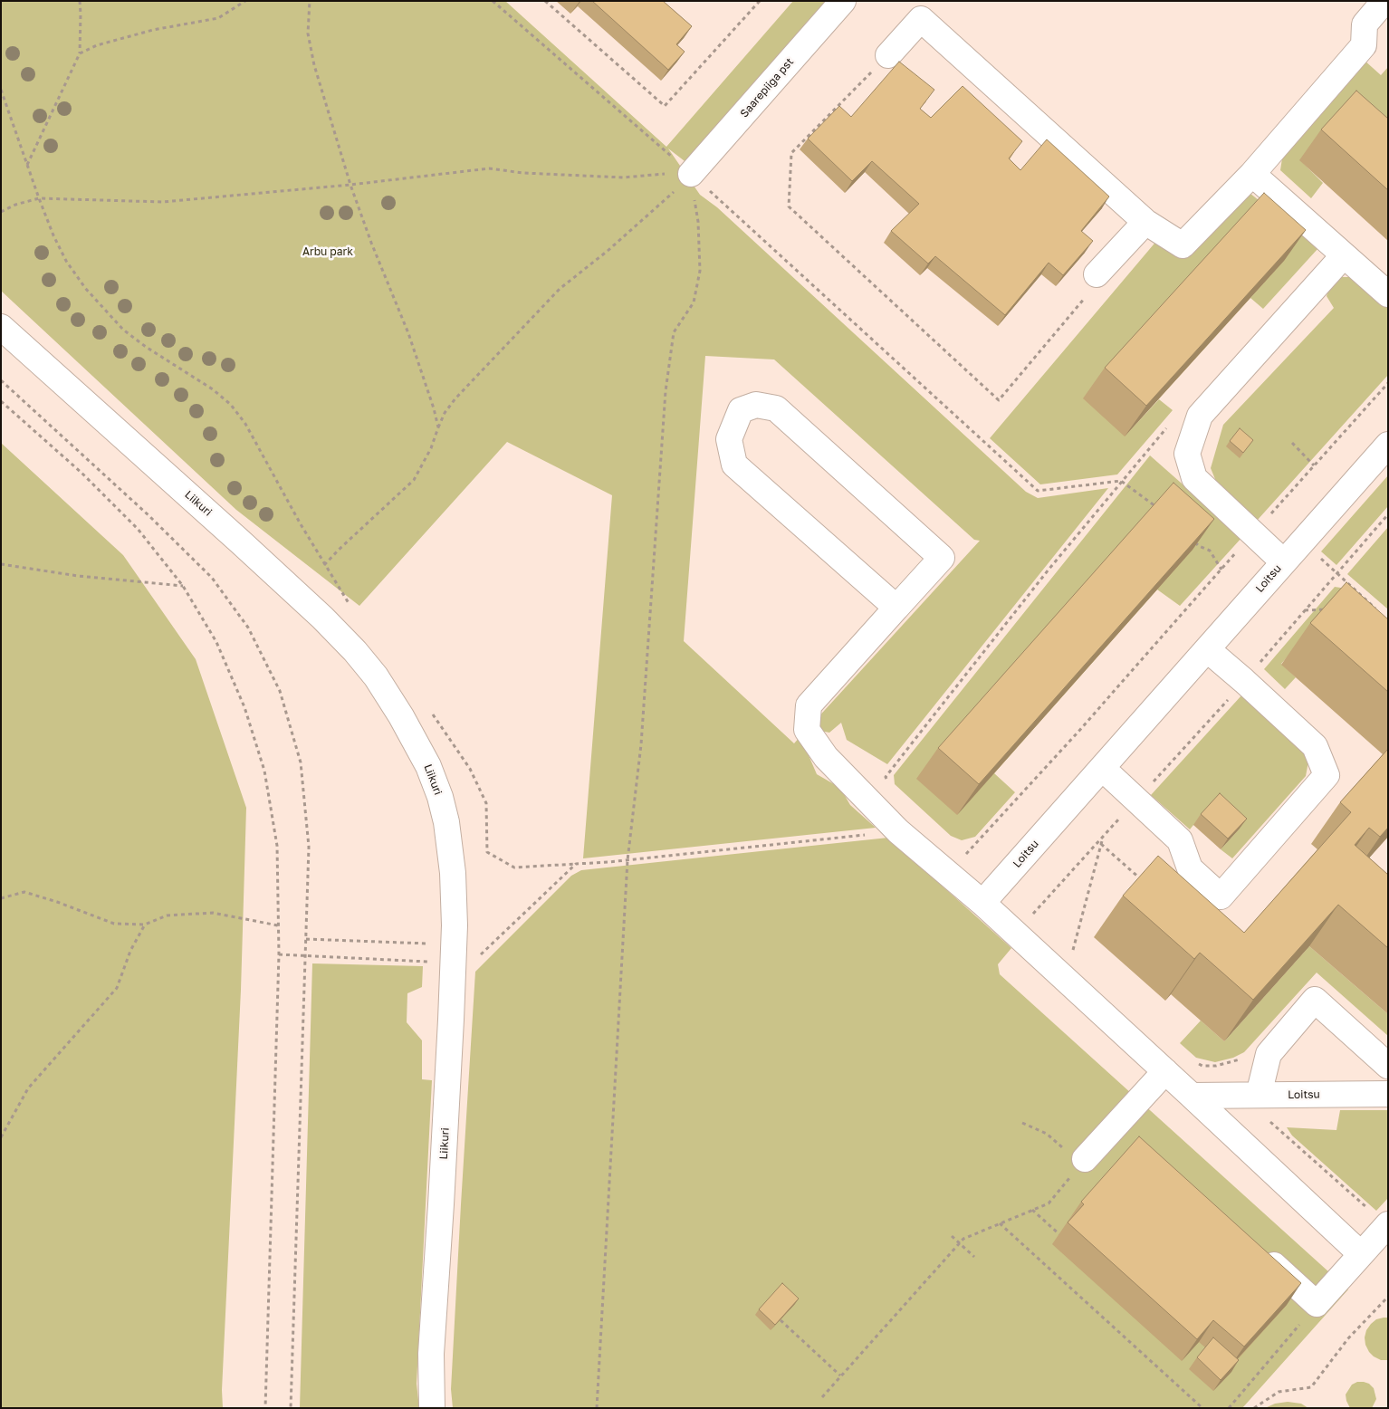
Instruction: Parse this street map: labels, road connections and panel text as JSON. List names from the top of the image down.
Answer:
{
  "streets": {
    "street": ["Saarepiiga pst", "Liikuri", "Loitsu"]
  },
  "parks": ["Arbu park"]
}
